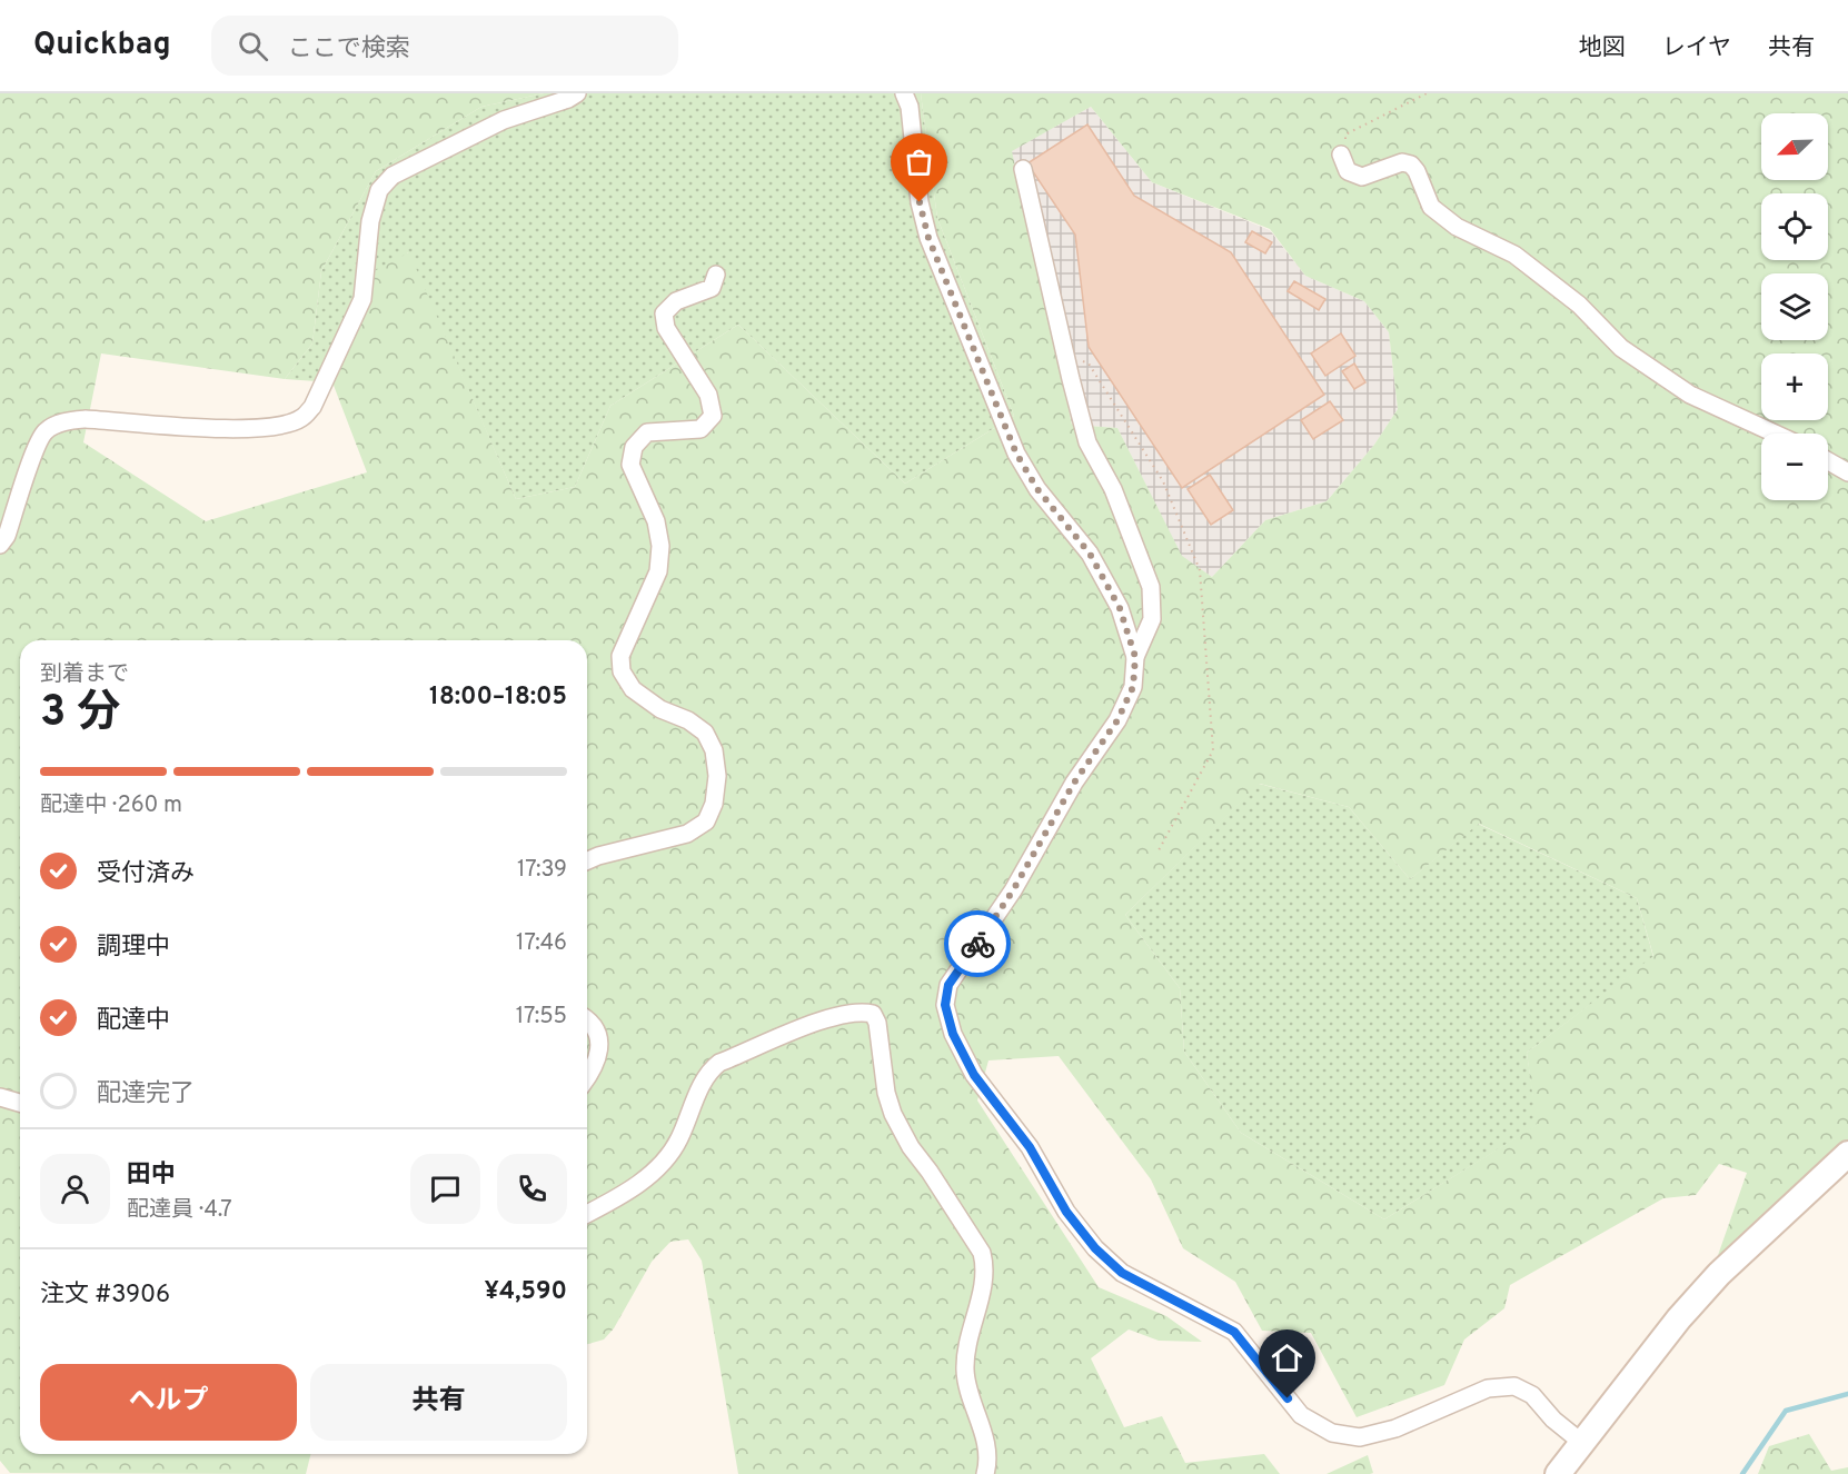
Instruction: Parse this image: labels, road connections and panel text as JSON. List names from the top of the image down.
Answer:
{
  "north": "bottom left",
  "page": {
    "header": "Quickbag",
    "search": "ここで検索",
    "nav": ["地図", "レイヤ", "共有"],
    "map_buttons": ["+", "−"],
    "heading": ["3 分", "到着まで", "18:00–18:05"],
    "panel": [
      "田中",
      "配達員 · 4.7",
      "注文 #3906",
      "¥4,590"
    ],
    "bar": "配達中 · 260 m",
    "list": [
      ["受付済み", "17:39"],
      ["調理中", "17:46"],
      ["配達中", "17:55"],
      "配達完了"
    ],
    "buttons": ["ヘルプ", "共有"]
  }
}
